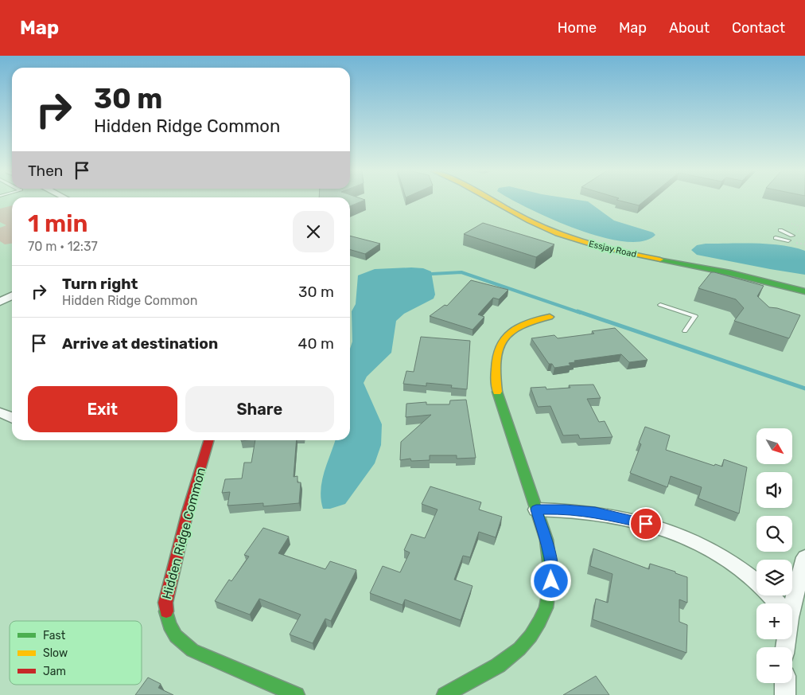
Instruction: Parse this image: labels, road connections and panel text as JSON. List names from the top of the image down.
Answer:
{
  "streets": {
    "street": ["Essjay Road", "Hidden Ridge Common"]
  },
  "legend": ["Fast", "Slow", "Jam"],
  "north": "bottom right",
  "page": {
    "header": "Map",
    "nav": [
      "Home",
      "Map",
      "About",
      "Contact"
    ],
    "turn": ["30 m", "Hidden Ridge Common"],
    "then": "Then",
    "heading": ["1 min", "70 m · 12:37"],
    "list": [
      {
        "name": "Turn right",
        "note": "Hidden Ridge Common",
        "value": "30 m"
      },
      {
        "name": "Arrive at destination",
        "value": "40 m"
      }
    ],
    "buttons": ["Exit", "Share"],
    "map_buttons": ["+", "−"]
  }
}
